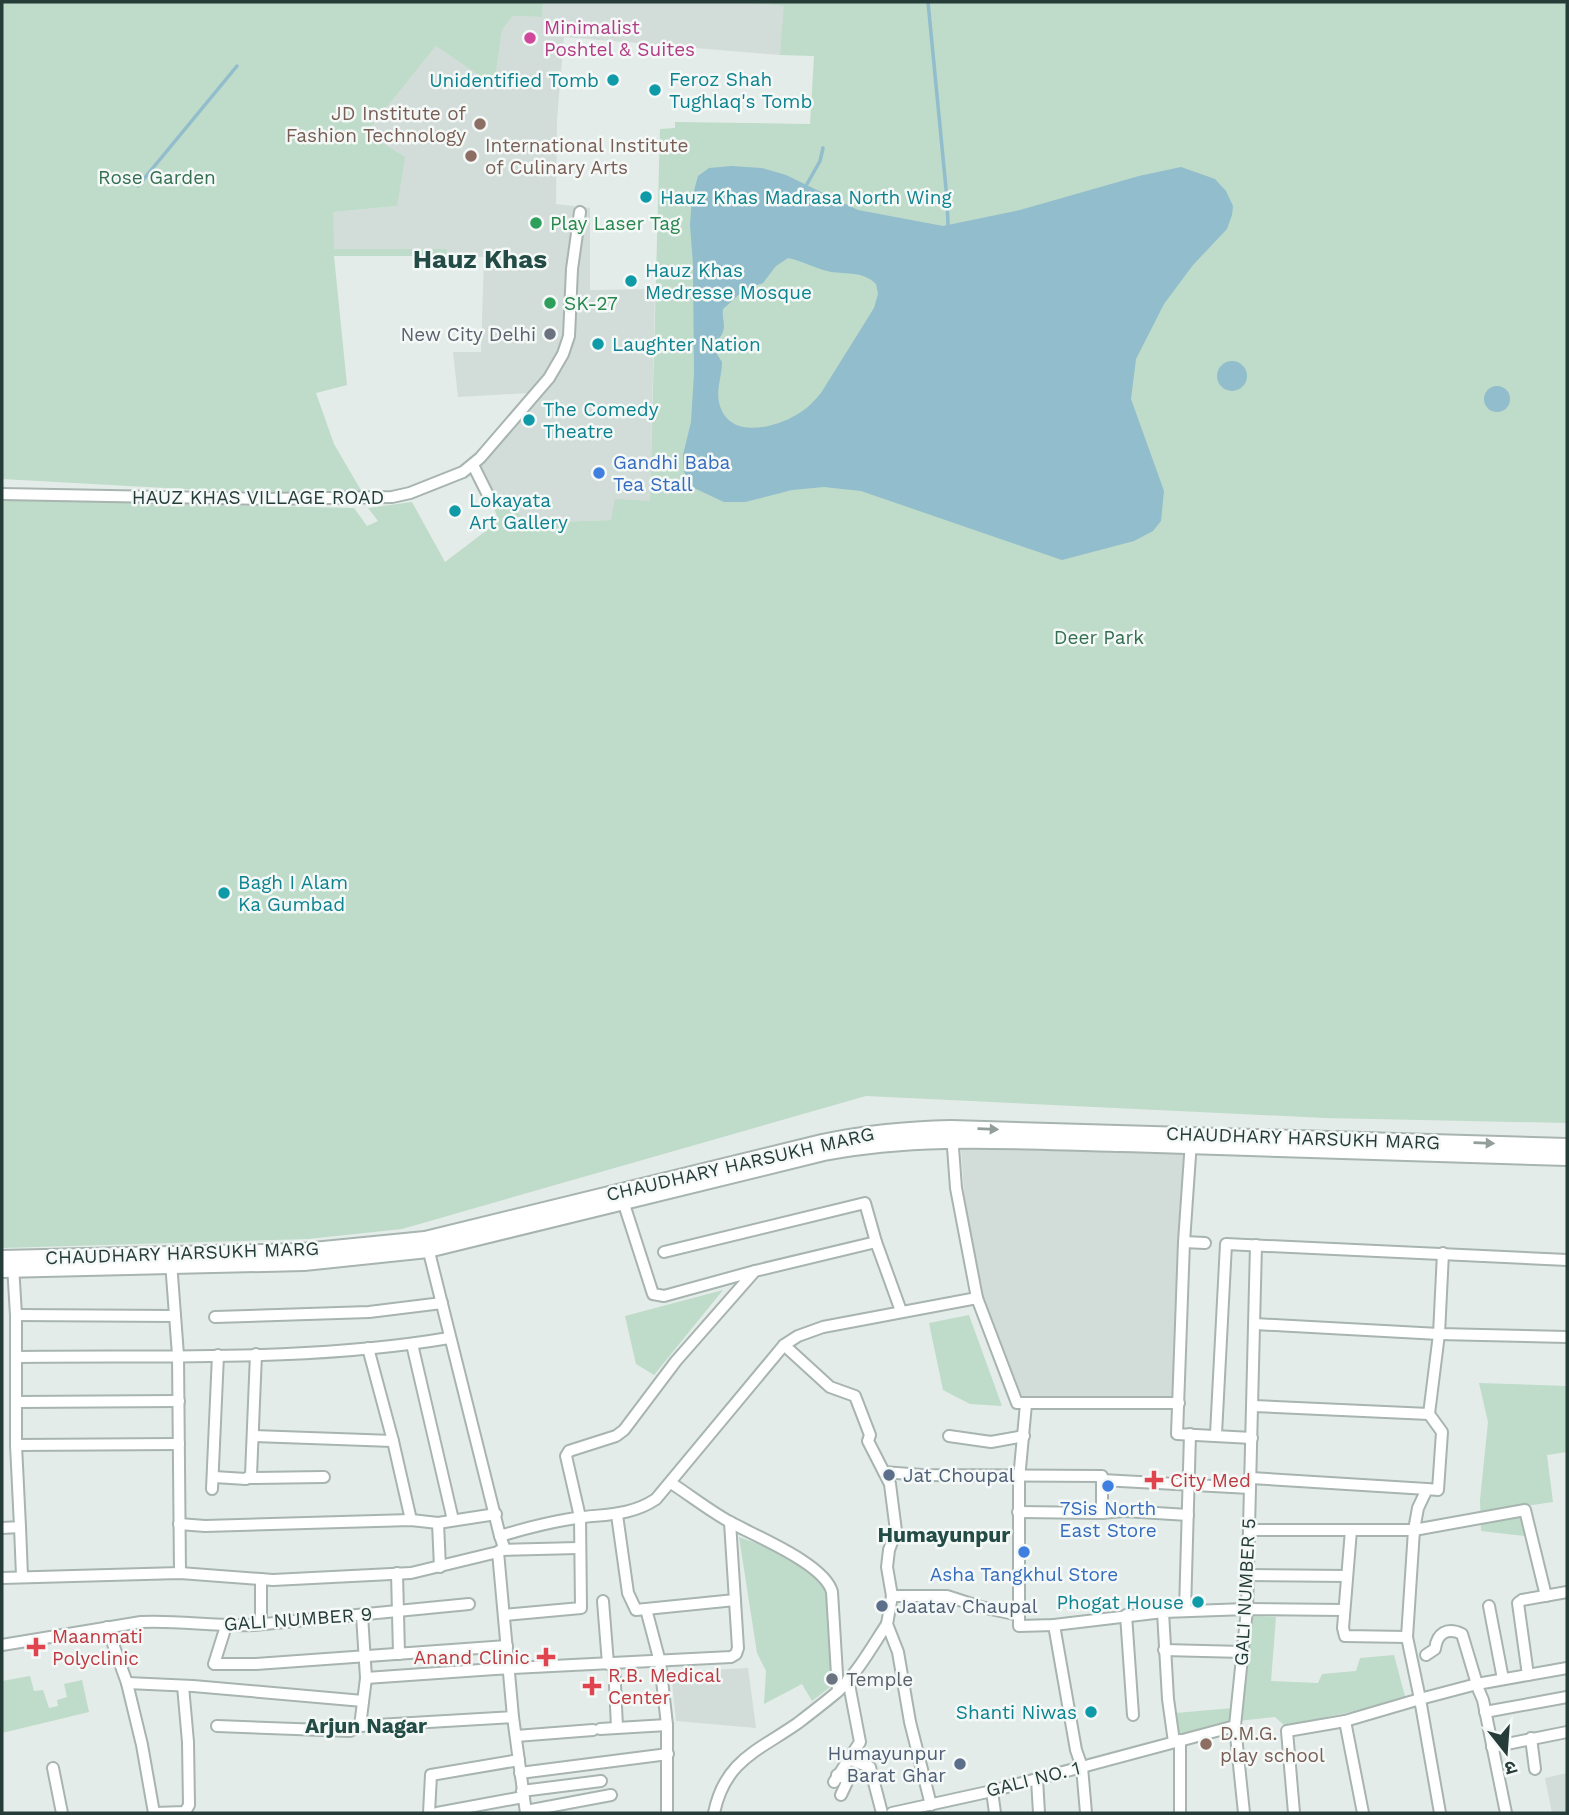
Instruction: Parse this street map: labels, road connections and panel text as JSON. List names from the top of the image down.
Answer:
{
  "streets": {
    "street": [
      "HAUZ KHAS VILLAGE ROAD",
      "CHAUDHARY HARSUKH MARG",
      "GALI NUMBER 5",
      "GALI NUMBER 9",
      "GALI NO. 1"
    ]
  },
  "crossings": [
    ["GALI NUMBER 5", "GALI NO. 1"]
  ],
  "districts": ["Hauz Khas", "Humayunpur", "Arjun Nagar"],
  "parks": ["Rose Garden", "Deer Park"],
  "places": {
    "other": [
      "Minimalist Poshtel & Suites",
      "Unidentified Tomb",
      "Feroz Shah Tughlaq's Tomb",
      "JD Institute of Fashion Technology",
      "International Institute of Culinary Arts",
      "Hauz Khas Madrasa North Wing",
      "Play Laser Tag",
      "Hauz Khas Medresse Mosque",
      "SK-27",
      "New City Delhi",
      "Laughter Nation",
      "The Comedy Theatre",
      "Gandhi Baba Tea Stall",
      "Lokayata Art Gallery",
      "Bagh I Alam Ka Gumbad",
      "Jat Choupal",
      "7Sis North East Store",
      "Asha Tangkhul Store",
      "Phogat House",
      "Jaatav Chaupal",
      "Temple",
      "Shanti Niwas",
      "D.M.G. play school",
      "Humayunpur Barat Ghar"
    ],
    "health": [
      "City Med",
      "Maanmati Polyclinic",
      "Anand Clinic",
      "R.B. Medical Center"
    ]
  },
  "north": "bottom"
}
